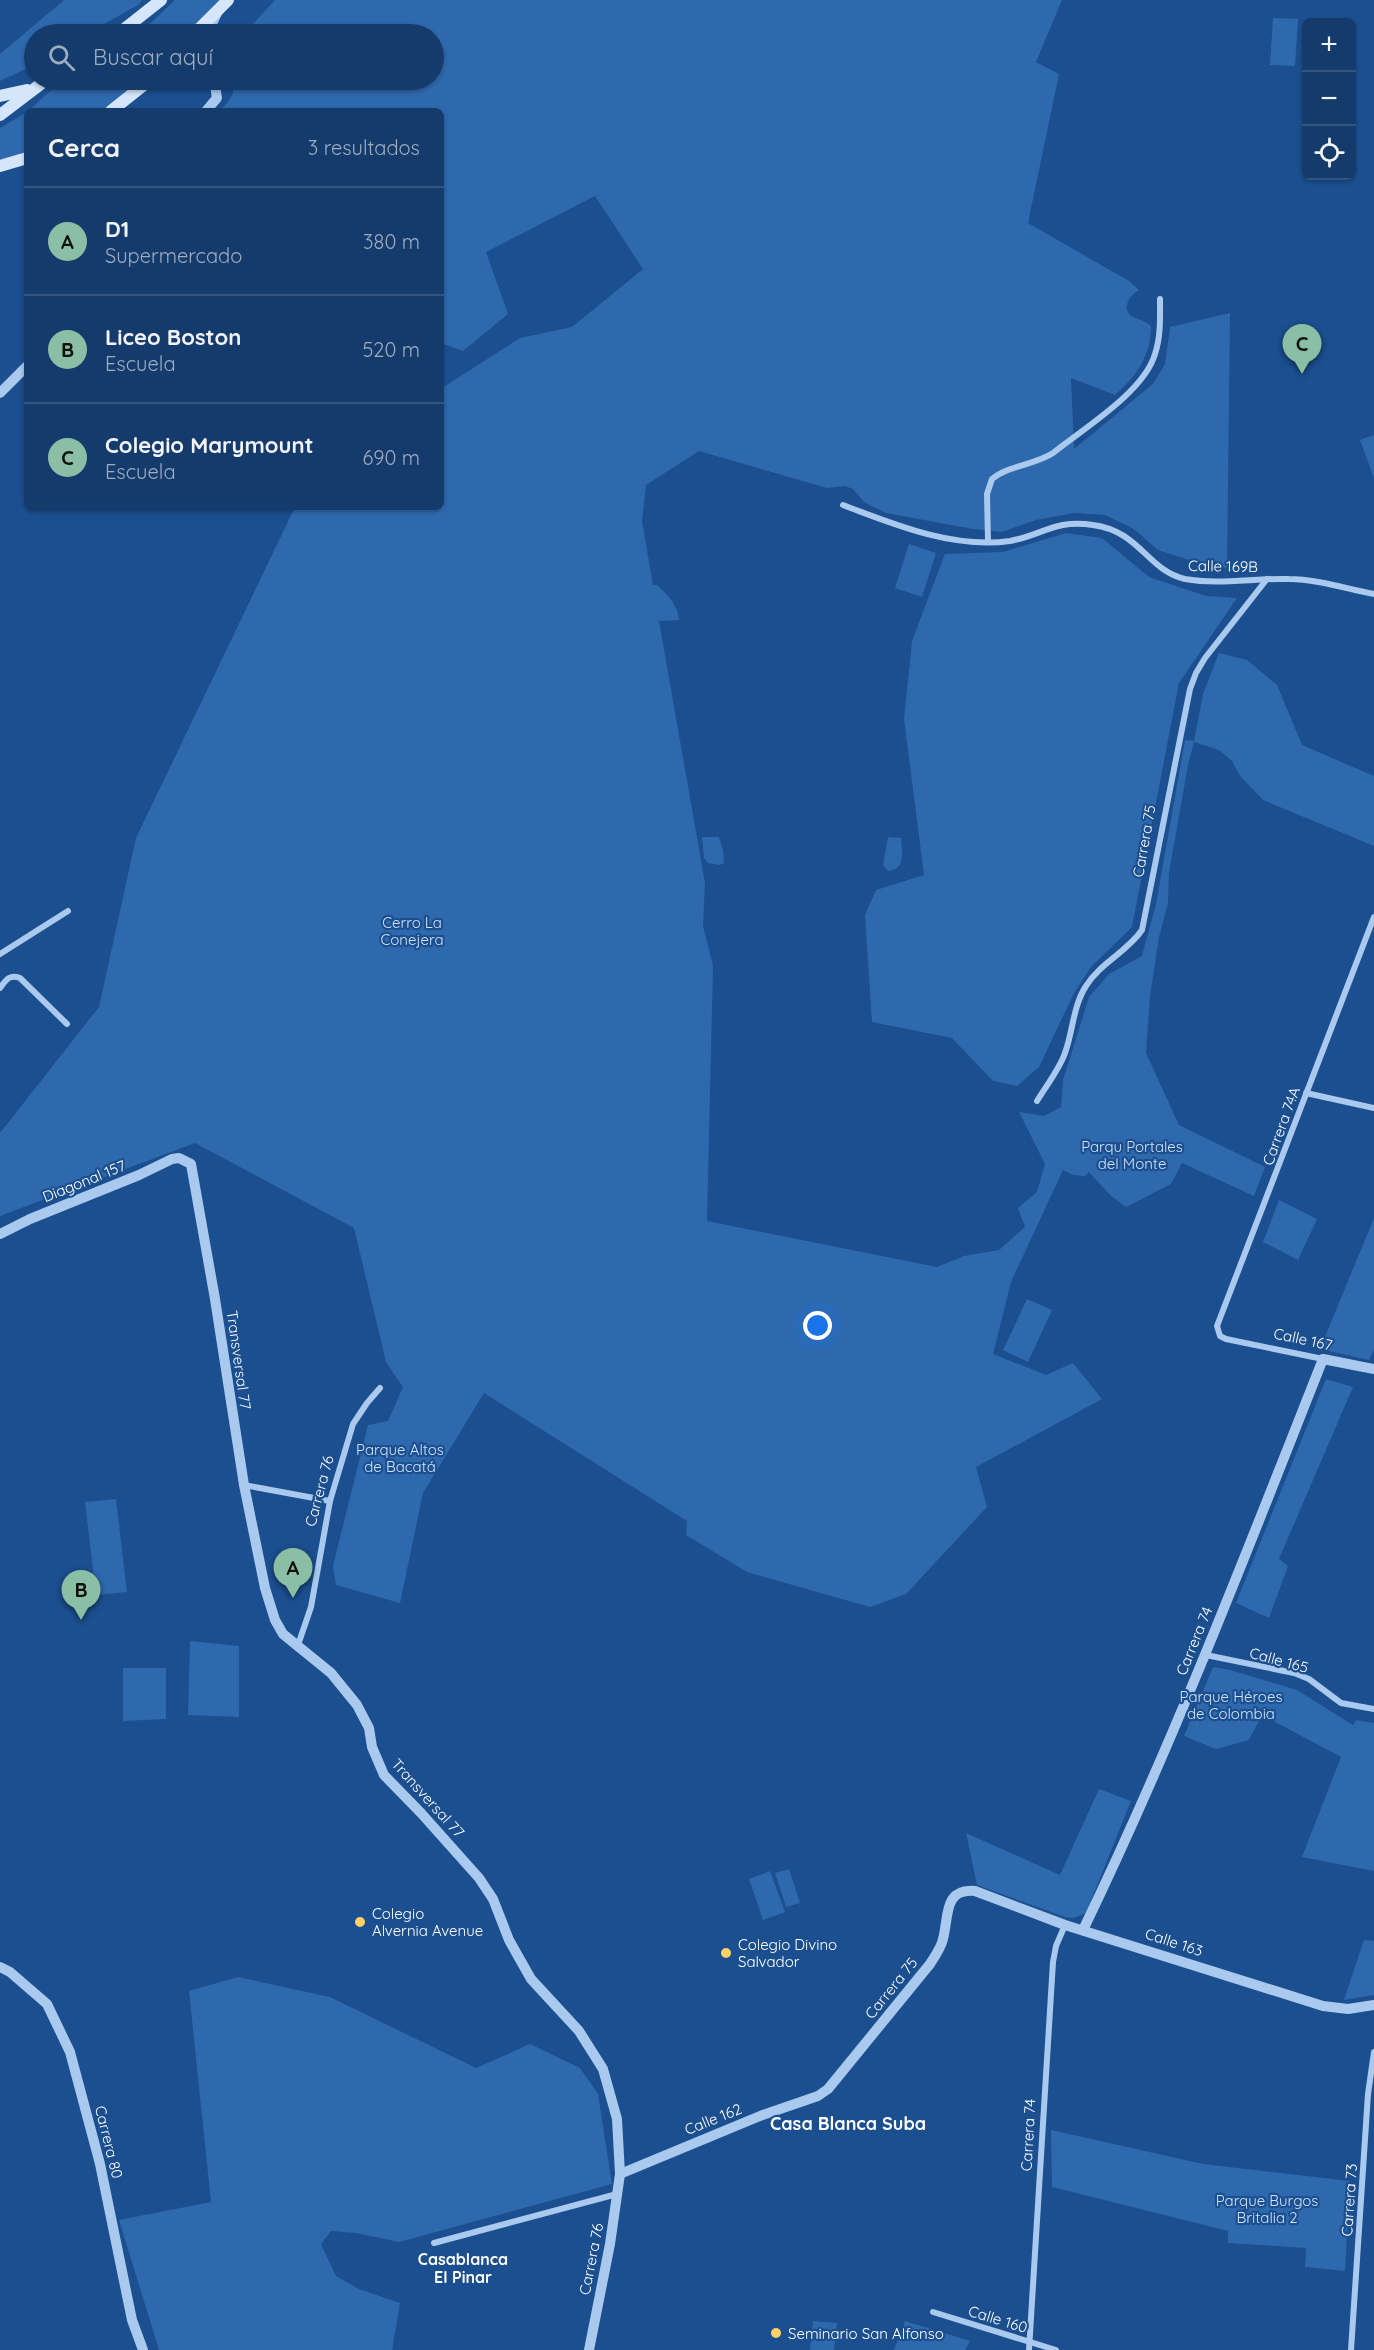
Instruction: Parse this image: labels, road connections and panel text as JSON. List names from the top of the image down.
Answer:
{
  "streets": {
    "street": [
      "Calle 169B",
      "Carrera 75",
      "Carrera 74A",
      "Diagonal 157",
      "Calle 167",
      "Transversal 77",
      "Carrera 76",
      "Carrera 74",
      "Calle 165",
      "Calle 163",
      "Calle 162",
      "Carrera 80",
      "Carrera 73",
      "Calle 160"
    ]
  },
  "crossings": [
    ["Calle 169B", "Carrera 75"],
    ["Carrera 75", "Calle 163"],
    ["Carrera 75", "Calle 162"],
    ["Carrera 74A", "Calle 167"],
    ["Diagonal 157", "Transversal 77"],
    ["Calle 167", "Carrera 74"],
    ["Transversal 77", "Carrera 76"],
    ["Transversal 77", "Calle 162"],
    ["Carrera 76", "Calle 162"],
    ["Carrera 74", "Calle 165"],
    ["Carrera 74", "Calle 163"],
    ["Carrera 74", "Calle 160"]
  ],
  "districts": ["Casa Blanca Suba", "Casablanca El Pinar"],
  "parks": [
    "Cerro La Conejera",
    "Parqu Portales del Monte",
    "Parque Altos de Bacatá",
    "Parque Héroes de Colombia",
    "Parque Burgos Britalia 2"
  ],
  "places": ["Colegio Alvernia Avenue", "Colegio Divino Salvador", "Seminario San Alfonso"],
  "page": {
    "map_buttons": ["+", "−"],
    "search": "Buscar aquí",
    "heading": ["Cerca", "3 resultados"],
    "list": [
      {
        "mark": "A",
        "name": "D1",
        "note": "Supermercado",
        "value": "380 m"
      },
      {
        "mark": "B",
        "name": "Liceo Boston",
        "note": "Escuela",
        "value": "520 m"
      },
      {
        "mark": "C",
        "name": "Colegio Marymount",
        "note": "Escuela",
        "value": "690 m"
      }
    ],
    "pins": ["C", "A", "B"]
  }
}
